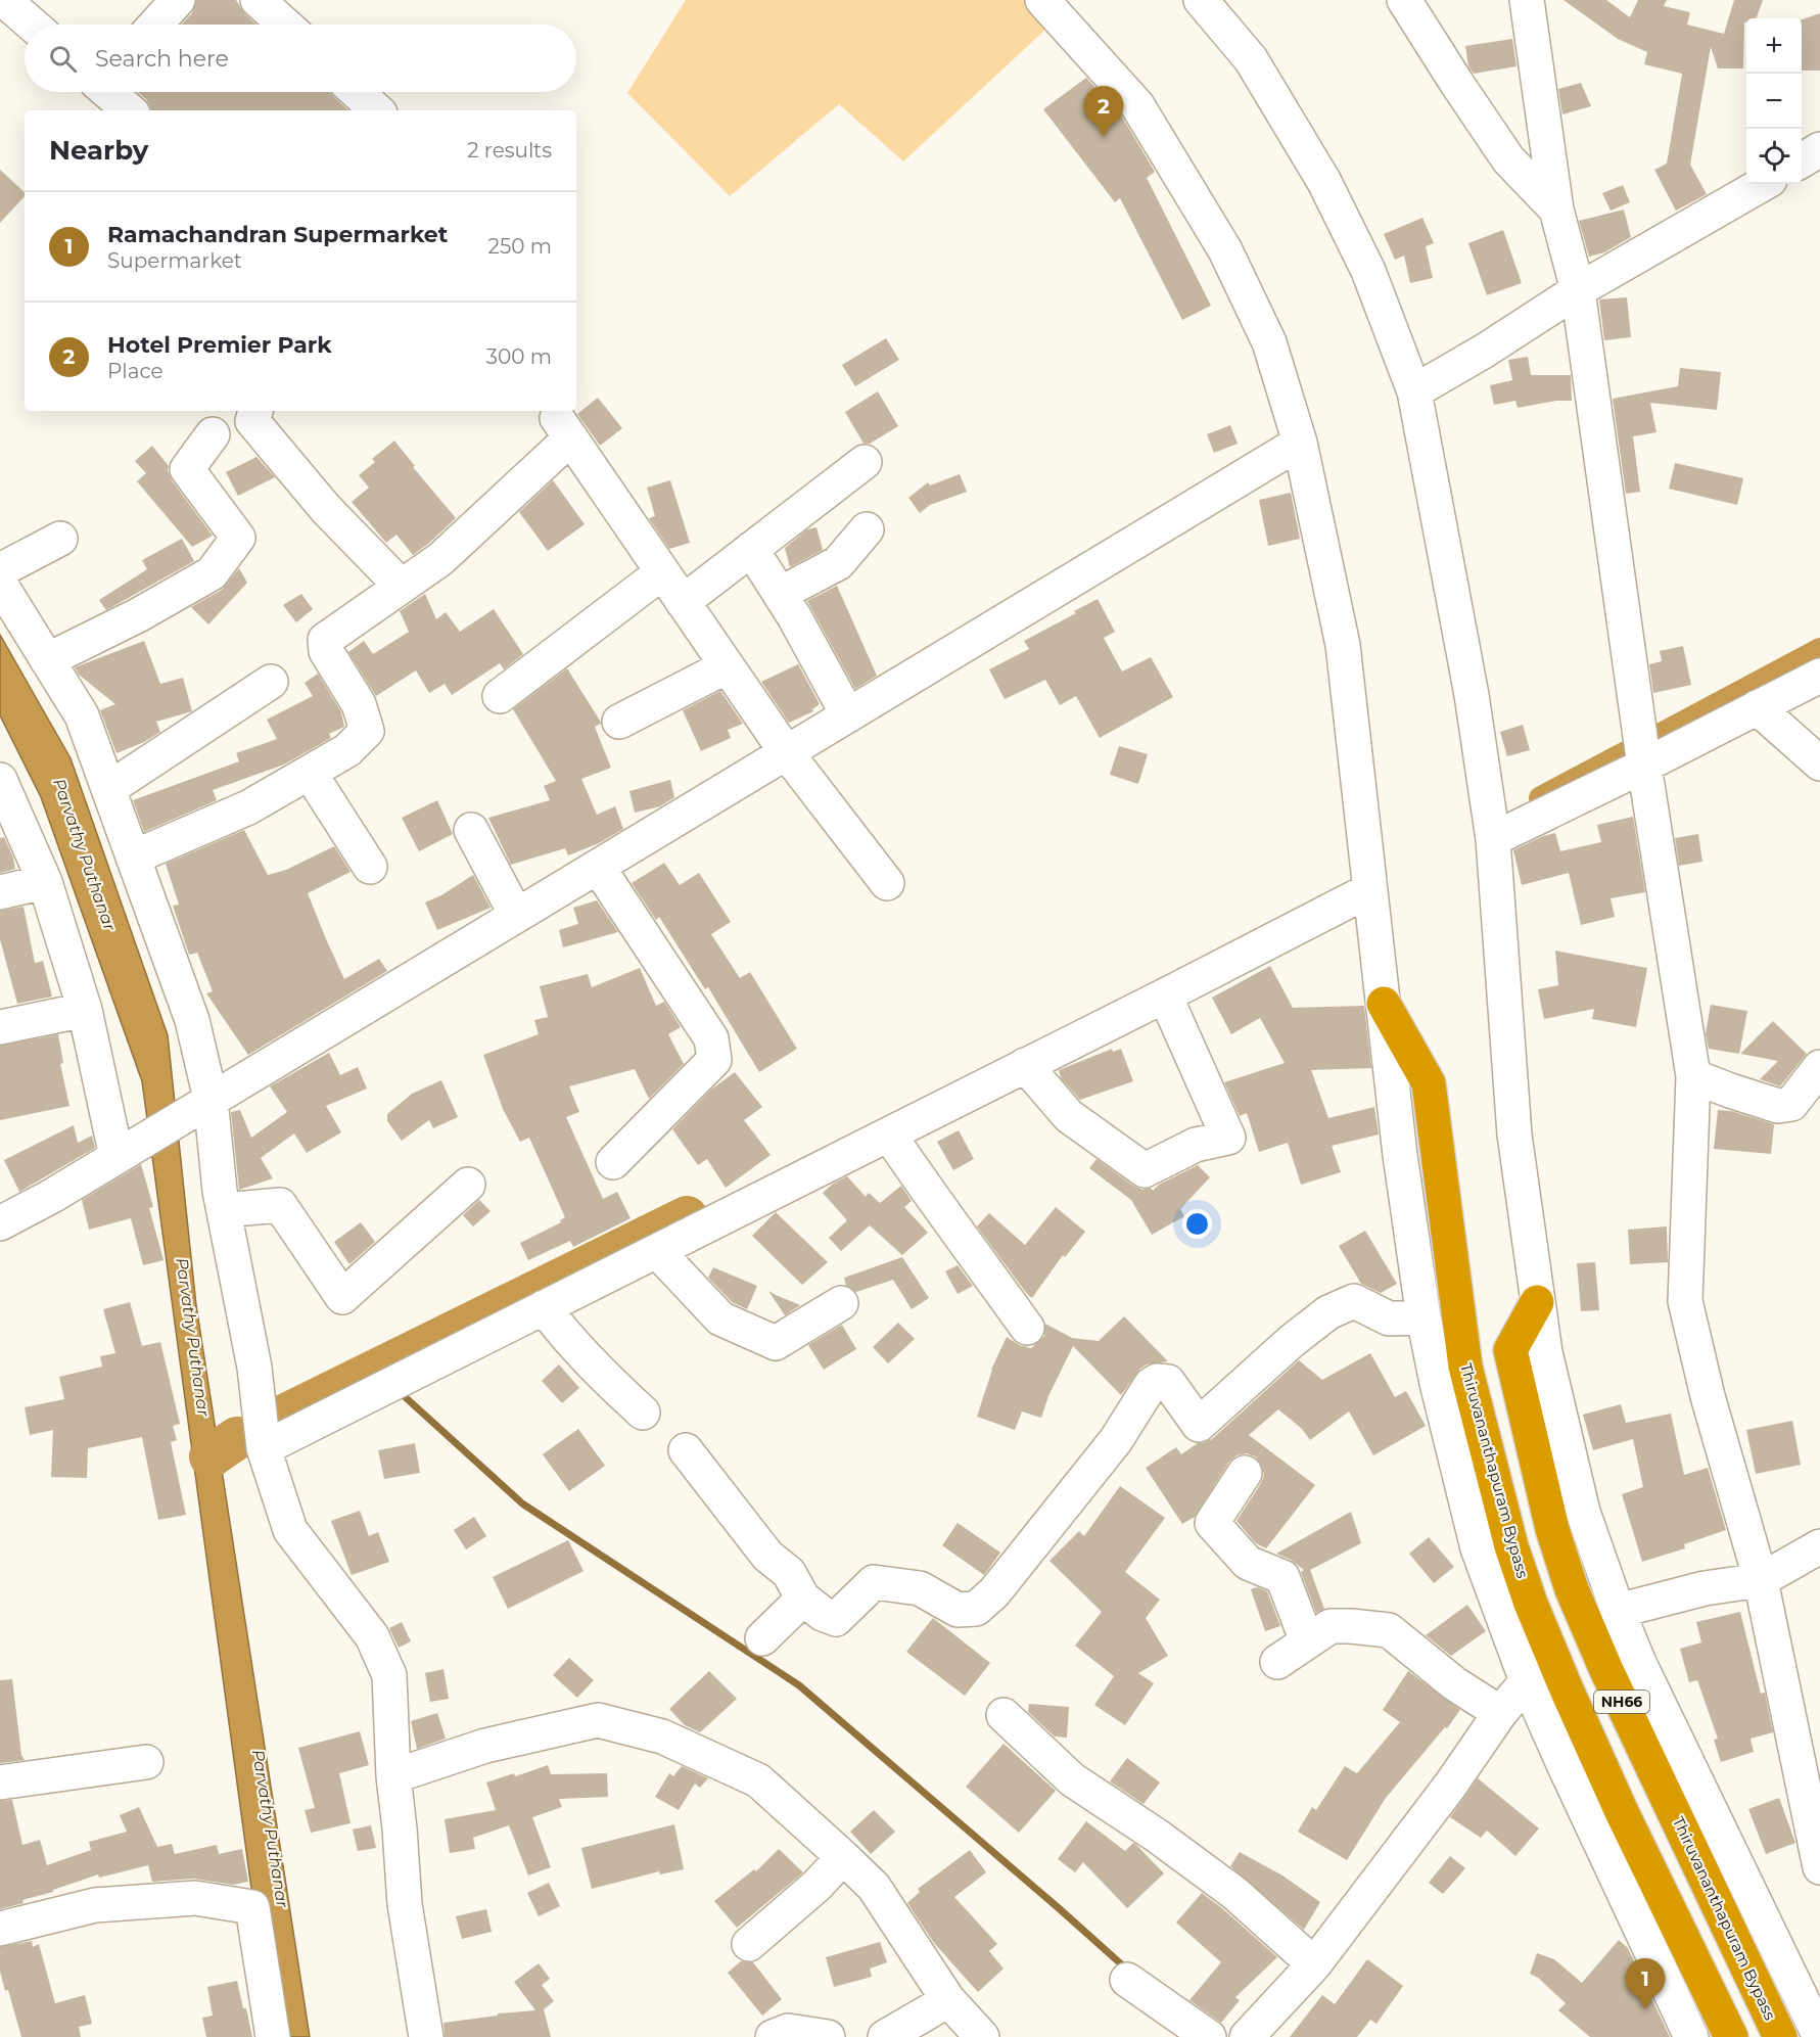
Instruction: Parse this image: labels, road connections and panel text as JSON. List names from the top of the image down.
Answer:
{
  "streets": {
    "highway": ["Thiruvananthapuram Bypass", "NH66"]
  },
  "water": ["Parvathy Puthanar"],
  "page": {
    "map_buttons": ["+", "−"],
    "search": "Search here",
    "pins": ["2", "1"],
    "heading": ["Nearby", "2 results"],
    "list": [
      {
        "mark": "1",
        "name": "Ramachandran Supermarket",
        "note": "Supermarket",
        "value": "250 m"
      },
      {
        "mark": "2",
        "name": "Hotel Premier Park",
        "note": "Place",
        "value": "300 m"
      }
    ]
  }
}
